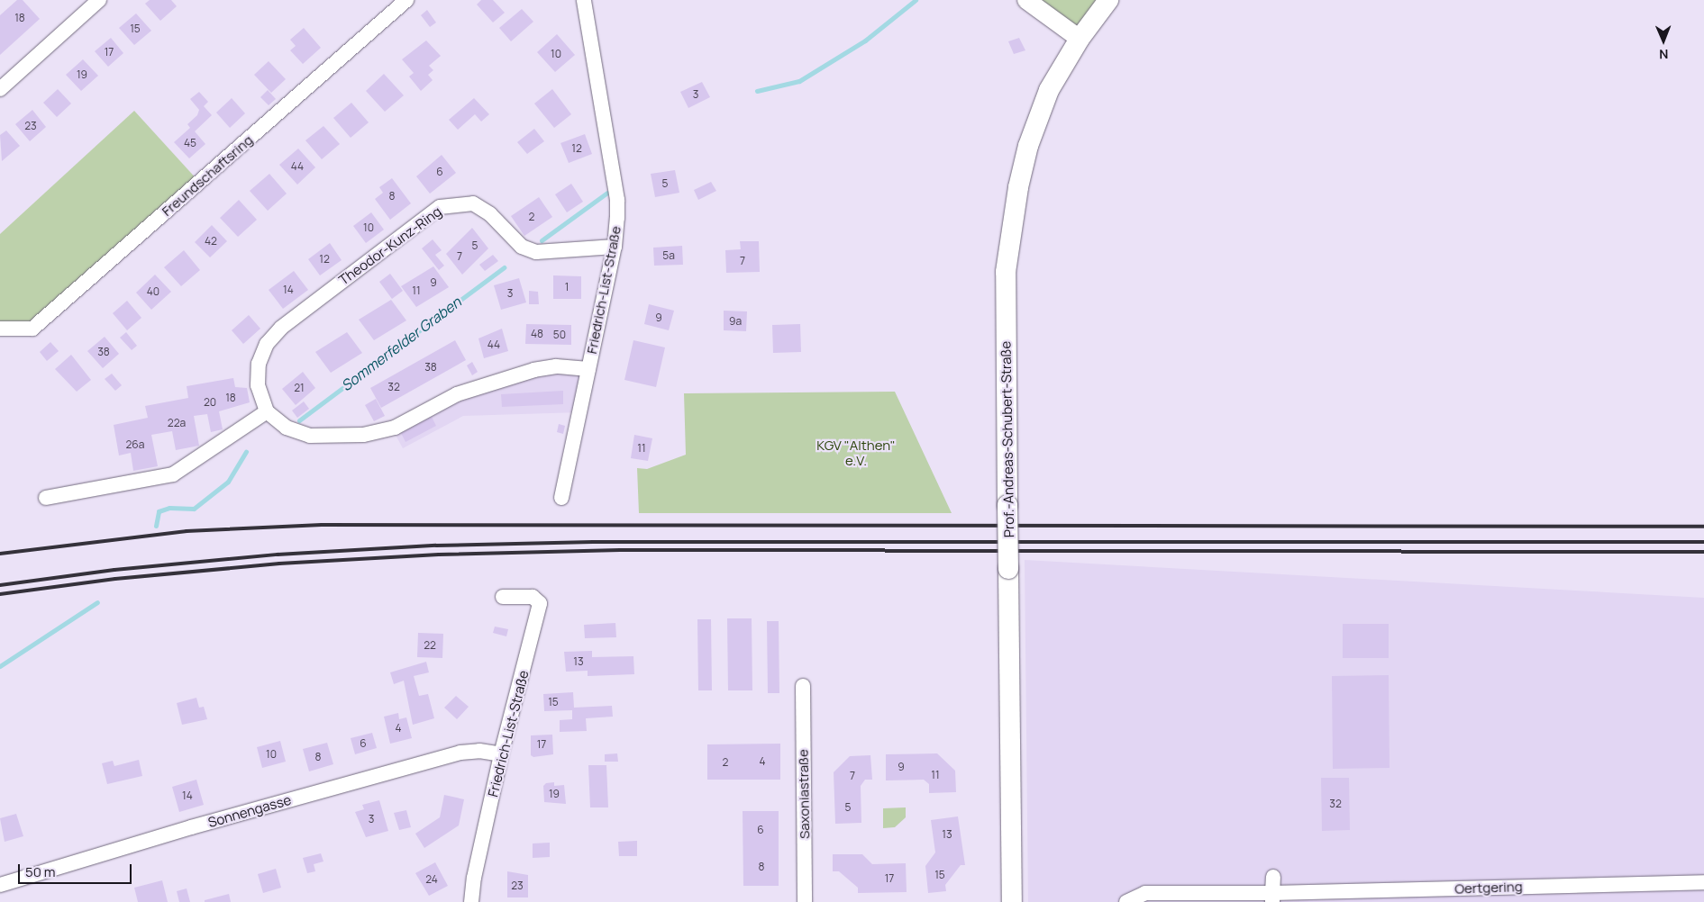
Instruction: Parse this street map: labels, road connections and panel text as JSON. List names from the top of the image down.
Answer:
{
  "streets": {
    "main road": ["Prof.-Andreas-Schubert-Straße"],
    "street": [
      "Freundschaftsring",
      "Theodor-Kunz-Ring",
      "Friedrich-List-Straße",
      "Saxoniastraße",
      "Sonnengasse",
      "Oertgering"
    ]
  },
  "crossings": [
    ["Theodor-Kunz-Ring", "Friedrich-List-Straße"],
    ["Friedrich-List-Straße", "Sonnengasse"]
  ],
  "water": ["Sommerfelder Graben"],
  "parks": ["KGV \"Althen\" e.V."],
  "house_numbers": [
    "18",
    "15",
    "17",
    "10",
    "19",
    "3",
    "23",
    "45",
    "12",
    "44",
    "6",
    "5",
    "8",
    "2",
    "10",
    "42",
    "5",
    "5a",
    "7",
    "12",
    "7",
    "9",
    "1",
    "14",
    "11",
    "40",
    "3",
    "9",
    "9a",
    "48",
    "50",
    "44",
    "38",
    "38",
    "32",
    "21",
    "18",
    "20",
    "22a",
    "26a",
    "11",
    "22",
    "13",
    "15",
    "4",
    "6",
    "17",
    "10",
    "8",
    "4",
    "2",
    "9",
    "11",
    "7",
    "19",
    "14",
    "32",
    "5",
    "3",
    "6",
    "13",
    "8",
    "15",
    "17",
    "24",
    "23"
  ],
  "scale_bar": "50 m",
  "north": "bottom"
}
